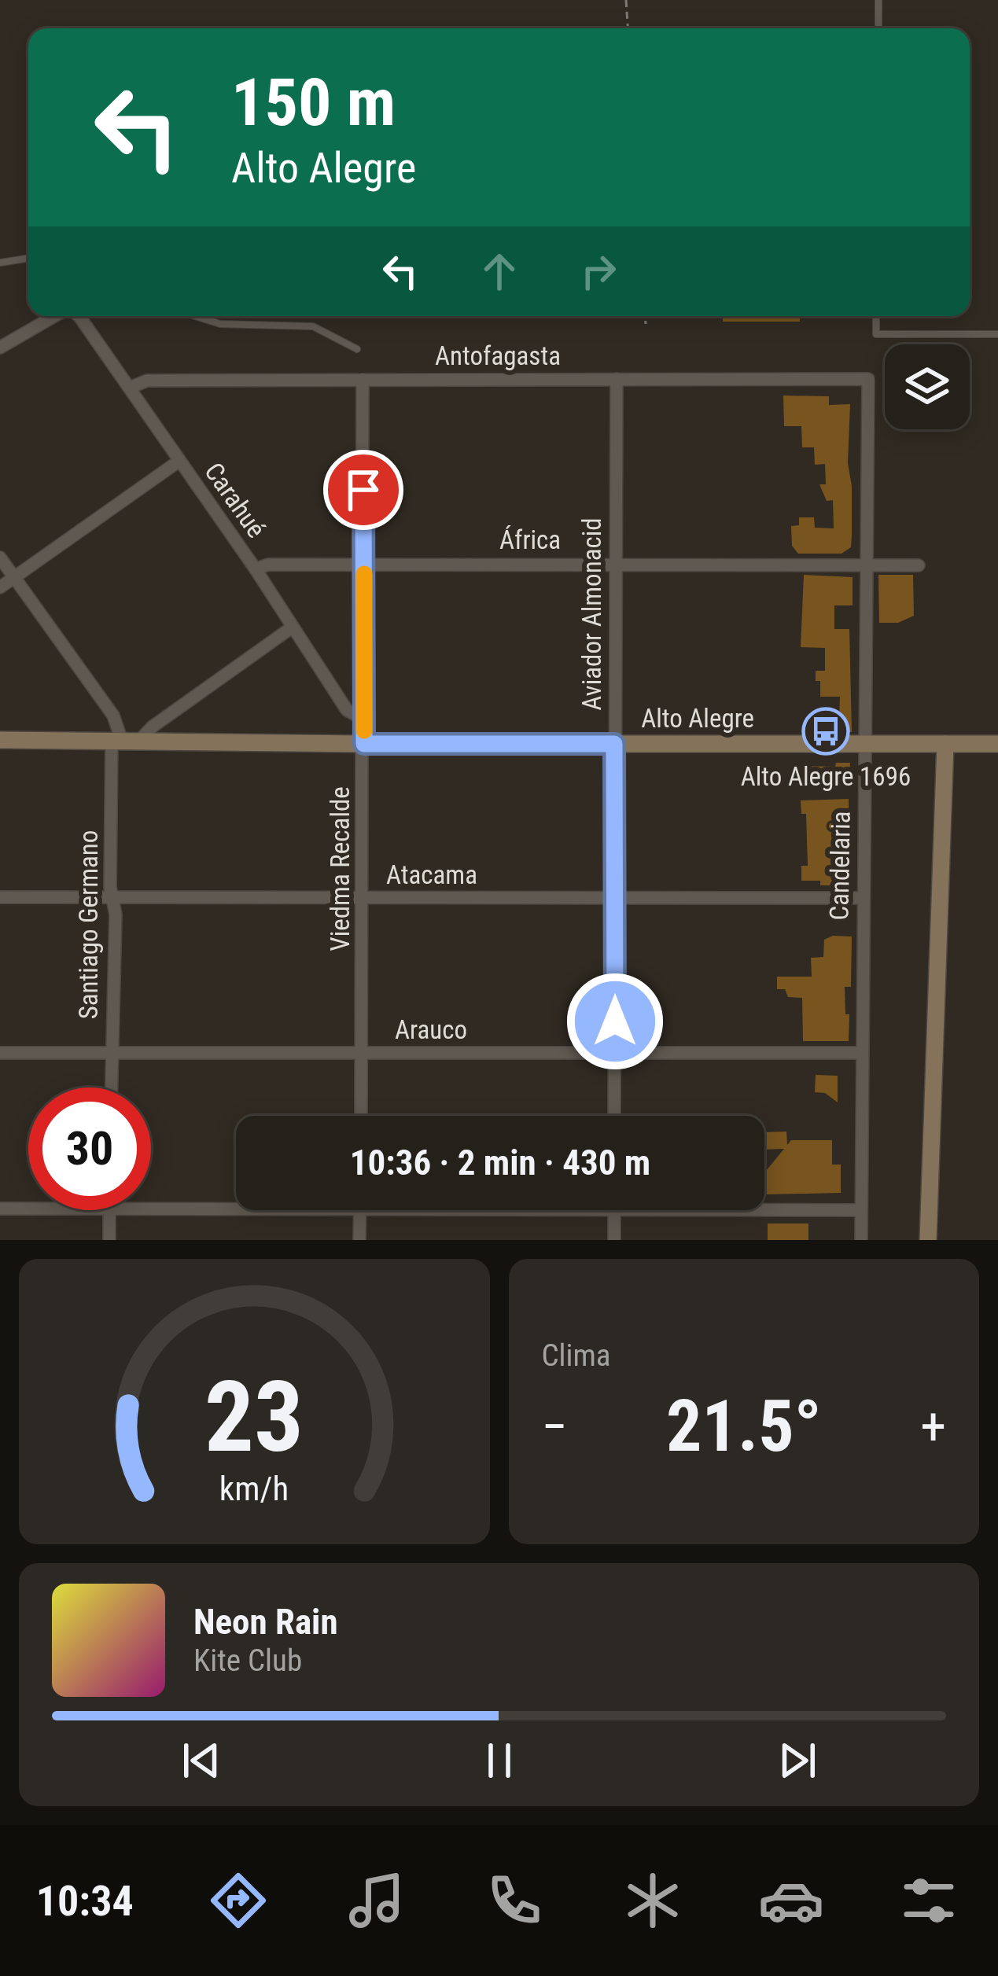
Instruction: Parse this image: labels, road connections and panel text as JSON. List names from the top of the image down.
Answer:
{
  "streets": {
    "main road": ["Alto Alegre"],
    "street": [
      "Antofagasta",
      "Carahué",
      "África",
      "Aviador Almonacid",
      "Candelaria",
      "Viedma Recalde",
      "Atacama",
      "Santiago Germano",
      "Arauco"
    ]
  },
  "crossings": [
    ["Antofagasta", "Carahué"],
    ["Antofagasta", "Aviador Almonacid"],
    ["Antofagasta", "Candelaria"],
    ["Antofagasta", "Viedma Recalde"],
    ["Carahué", "África"],
    ["Carahué", "Viedma Recalde"],
    ["África", "Aviador Almonacid"],
    ["África", "Candelaria"],
    ["África", "Viedma Recalde"],
    ["Aviador Almonacid", "Alto Alegre"],
    ["Aviador Almonacid", "Atacama"],
    ["Aviador Almonacid", "Arauco"],
    ["Alto Alegre", "Candelaria"],
    ["Alto Alegre", "Viedma Recalde"],
    ["Alto Alegre", "Santiago Germano"],
    ["Candelaria", "Atacama"],
    ["Candelaria", "Arauco"],
    ["Viedma Recalde", "Atacama"],
    ["Viedma Recalde", "Arauco"],
    ["Atacama", "Santiago Germano"],
    ["Santiago Germano", "Arauco"]
  ],
  "places": {
    "bus stop": ["Alto Alegre 1696"]
  },
  "page": {
    "turn": ["150 m", "Alto Alegre"],
    "limit": "30",
    "trip": "10:36 · 2 min · 430 m",
    "tile": "Clima",
    "heat": ["−", "21.5°", "+"],
    "song": ["Neon Rain", "Kite Club"],
    "tabs": "10:34",
    "gauge": ["23", "km/h"]
  }
}
